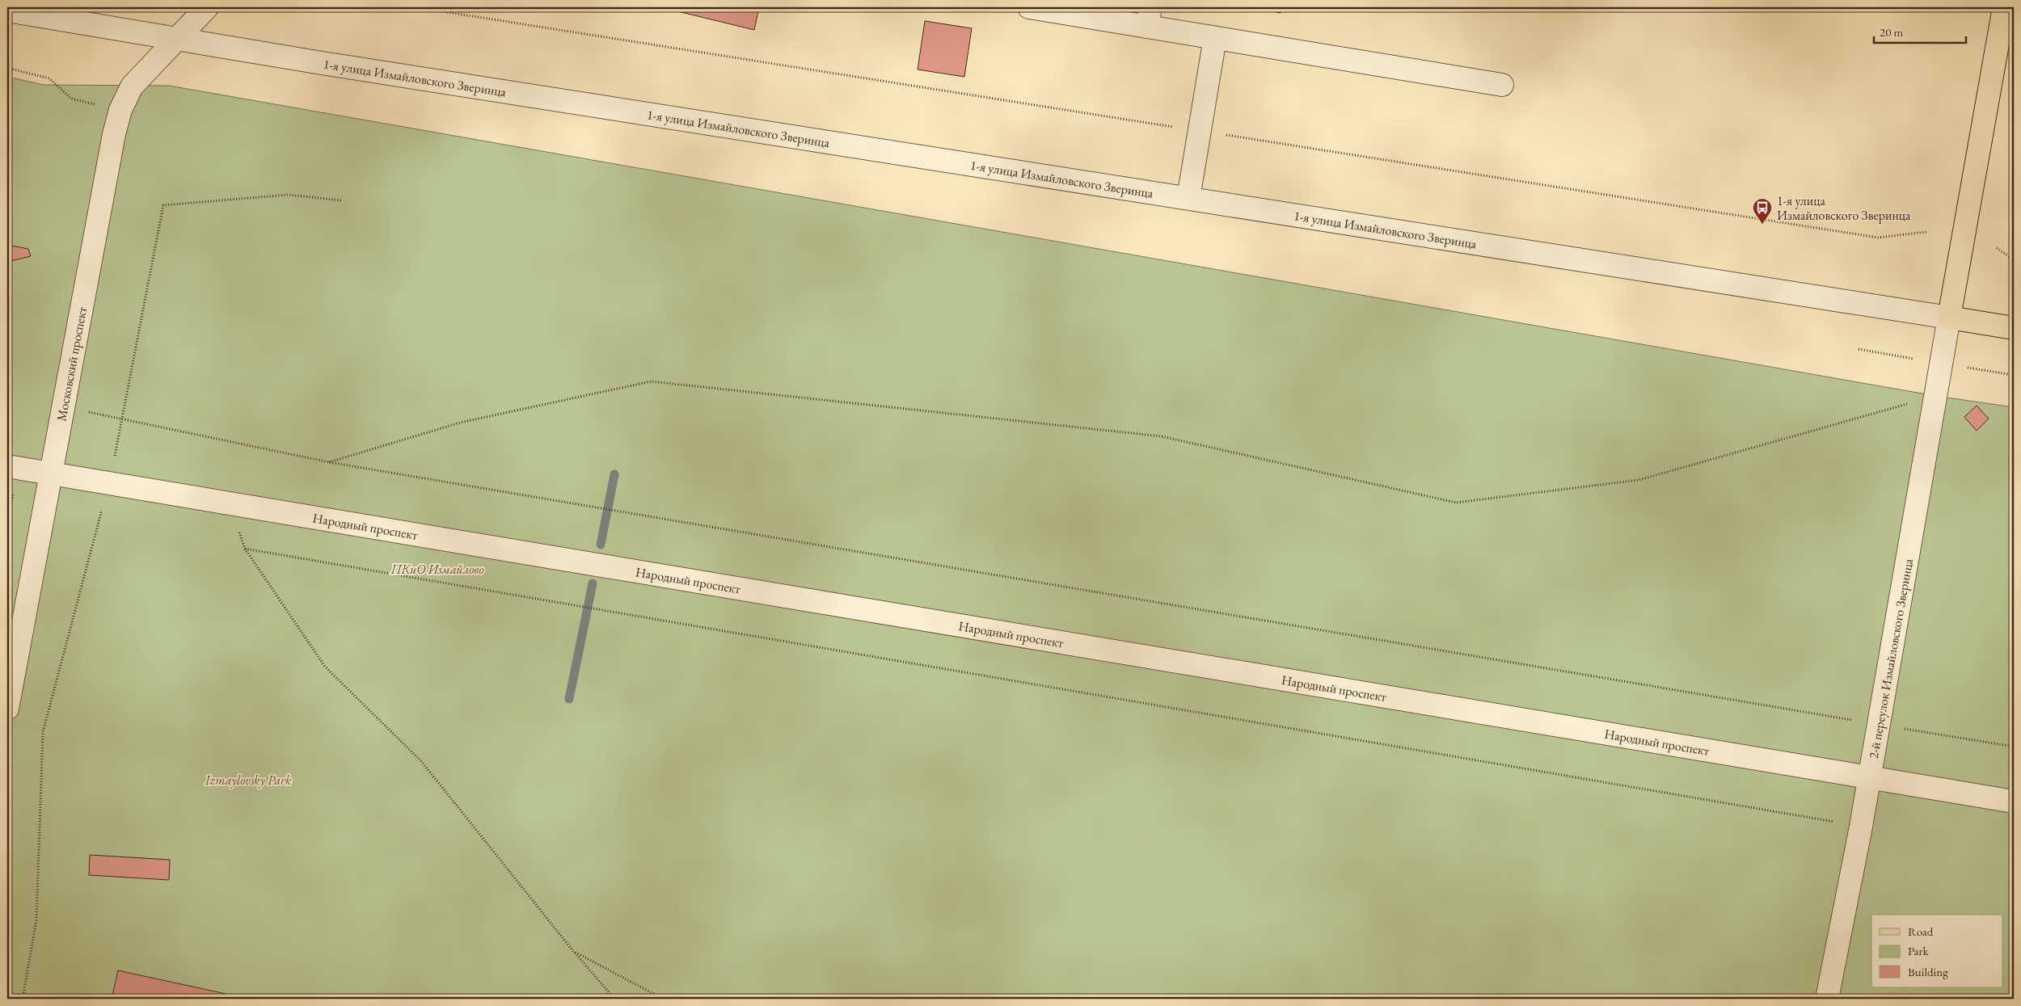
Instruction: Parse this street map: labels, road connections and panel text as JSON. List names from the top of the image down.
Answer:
{
  "streets": {
    "street": [
      "1-я улица Измайловского Зверинца",
      "Московский проспект",
      "Народный проспект",
      "2-й переулок Измайловского Зверинца"
    ]
  },
  "crossings": [
    ["1-я улица Измайловского Зверинца", "Московский проспект"],
    ["1-я улица Измайловского Зверинца", "2-й переулок Измайловского Зверинца"],
    ["Московский проспект", "Народный проспект"],
    ["Народный проспект", "2-й переулок Измайловского Зверинца"]
  ],
  "parks": ["ПКиО Измайлово", "Izmaylovsky Park"],
  "places": {
    "bus stop": ["1-я улица Измайловского Зверинца"]
  },
  "legend": ["Road", "Park", "Building"],
  "scale_bar": "20 m"
}
